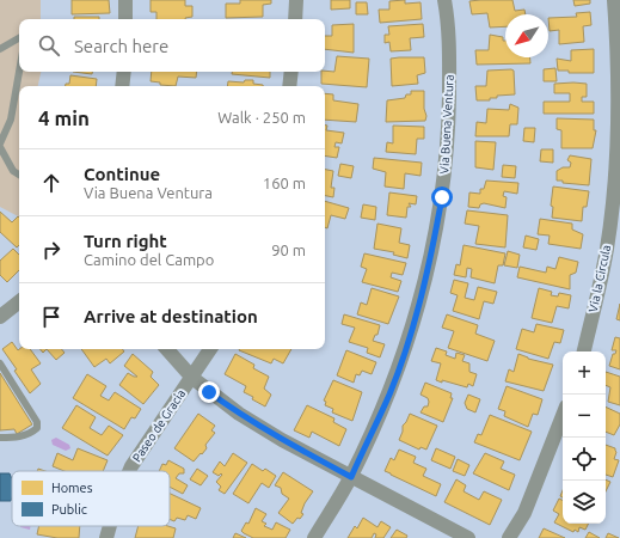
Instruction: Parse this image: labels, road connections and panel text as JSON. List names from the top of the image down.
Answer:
{
  "streets": {
    "street": ["Via Buena Ventura", "Via la Circula", "Paseo de Gracia"]
  },
  "legend": ["Homes", "Public"],
  "north": "bottom left",
  "page": {
    "search": "Search here",
    "heading": ["4 min", "Walk · 250 m"],
    "list": [
      ["Continue", "Via Buena Ventura", "160 m"],
      ["Turn right", "Camino del Campo", "90 m"],
      "Arrive at destination"
    ],
    "map_buttons": ["+", "−"]
  }
}
